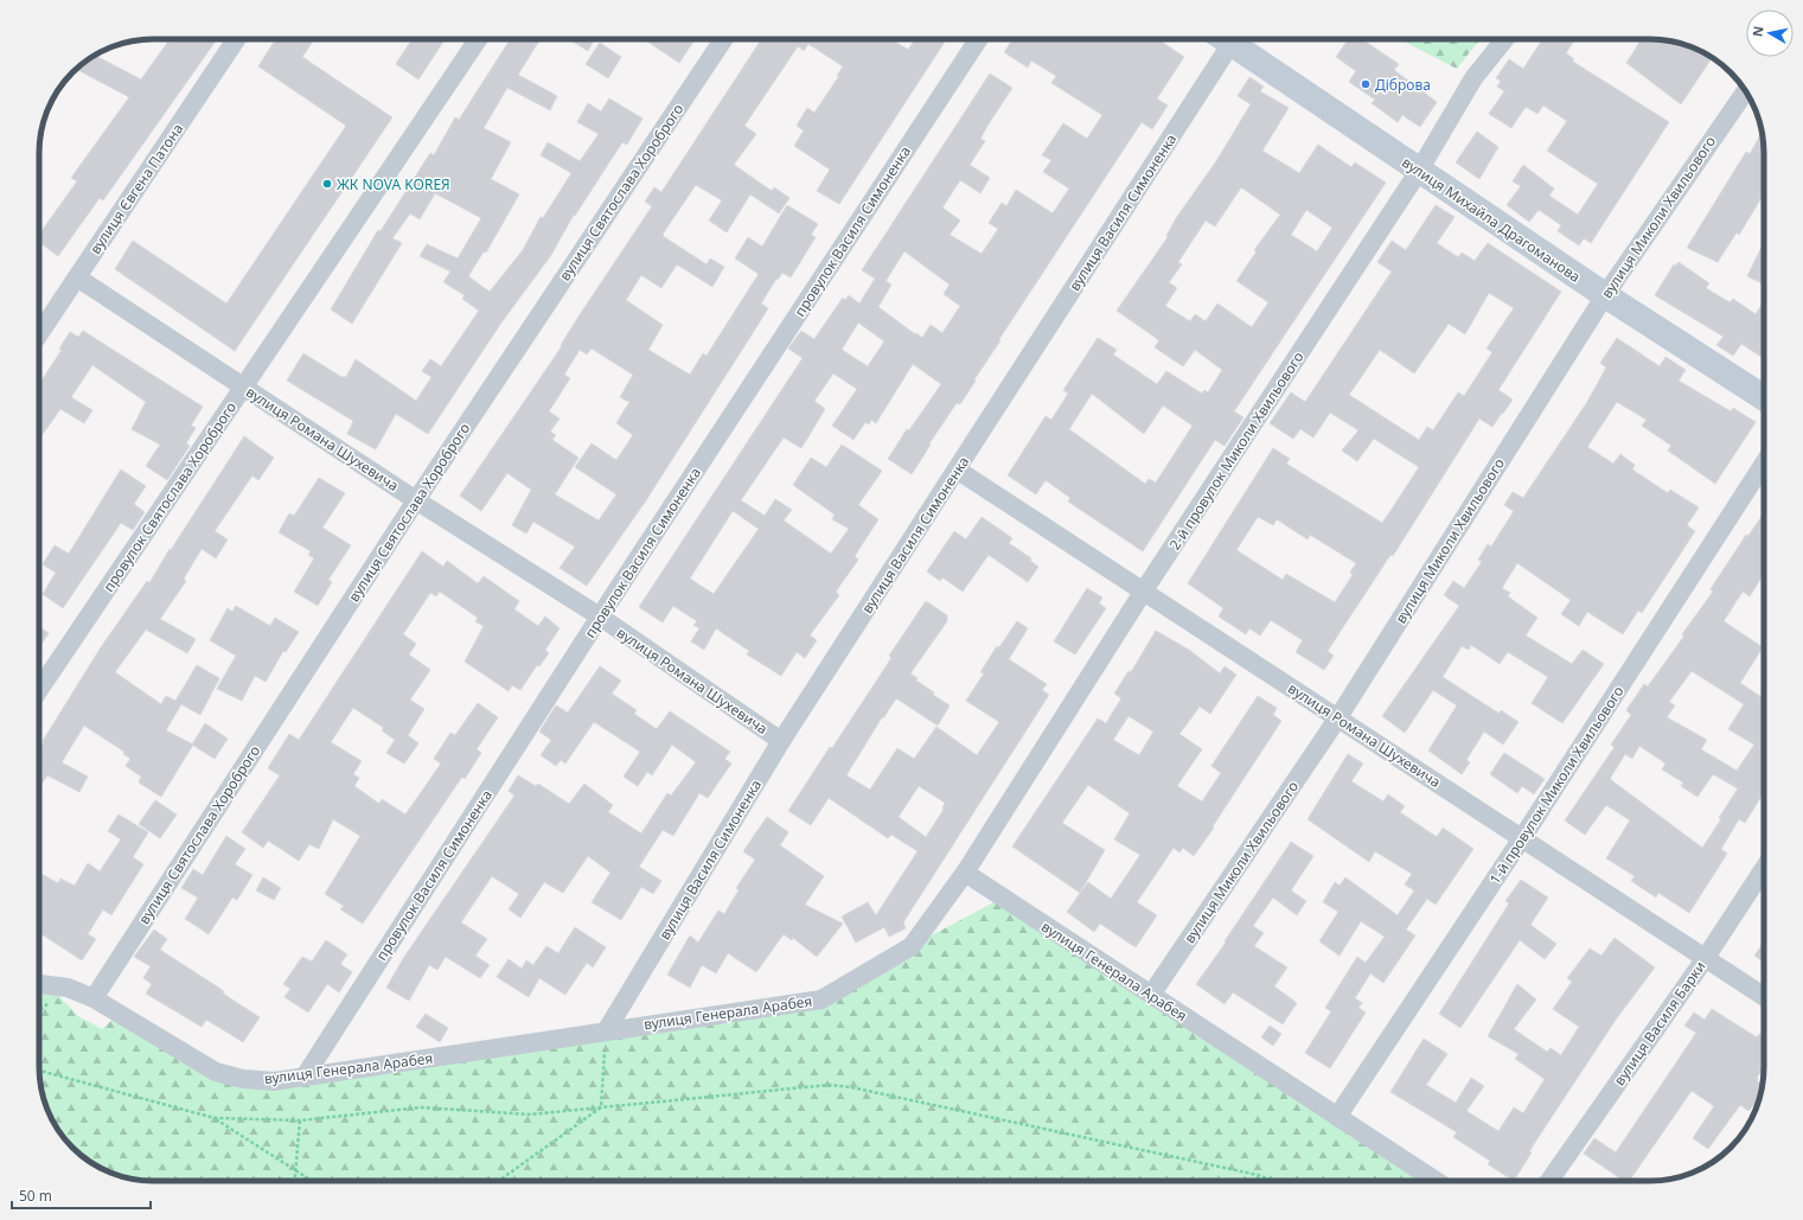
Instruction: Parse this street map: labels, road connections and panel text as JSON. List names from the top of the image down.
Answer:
{
  "streets": {
    "street": [
      "вулиця Євгена Патона",
      "вулиця Святослава Хороброго",
      "вулиця Василя Симоненка",
      "вулиця Миколи Хвильового",
      "вулиця Михайла Драгоманова",
      "провулок Василя Симоненка",
      "вулиця Романа Шухевича",
      "2-й провулок Миколи Хвильового",
      "провулок Святослава Хороброго",
      "1-й провулок Миколи Хвильового",
      "вулиця Генерала Арабея",
      "вулиця Василя Барки"
    ]
  },
  "crossings": [
    ["вулиця Євгена Патона", "вулиця Романа Шухевича"],
    ["вулиця Святослава Хороброго", "вулиця Романа Шухевича"],
    ["вулиця Святослава Хороброго", "вулиця Генерала Арабея"],
    ["вулиця Василя Симоненка", "вулиця Романа Шухевича"],
    ["вулиця Василя Симоненка", "вулиця Генерала Арабея"],
    ["вулиця Миколи Хвильового", "вулиця Михайла Драгоманова"],
    ["вулиця Миколи Хвильового", "вулиця Романа Шухевича"],
    ["вулиця Миколи Хвильового", "вулиця Генерала Арабея"],
    ["вулиця Михайла Драгоманова", "2-й провулок Миколи Хвильового"],
    ["провулок Василя Симоненка", "вулиця Романа Шухевича"],
    ["провулок Василя Симоненка", "вулиця Генерала Арабея"],
    ["вулиця Романа Шухевича", "2-й провулок Миколи Хвильового"],
    ["вулиця Романа Шухевича", "провулок Святослава Хороброго"],
    ["вулиця Романа Шухевича", "1-й провулок Миколи Хвильового"],
    ["вулиця Романа Шухевича", "вулиця Василя Барки"],
    ["2-й провулок Миколи Хвильового", "вулиця Генерала Арабея"],
    ["1-й провулок Миколи Хвильового", "вулиця Генерала Арабея"]
  ],
  "places": ["Діброва", "ЖК NOVA KOREЯ"],
  "scale_bar": "50 m",
  "north": "left"
}
